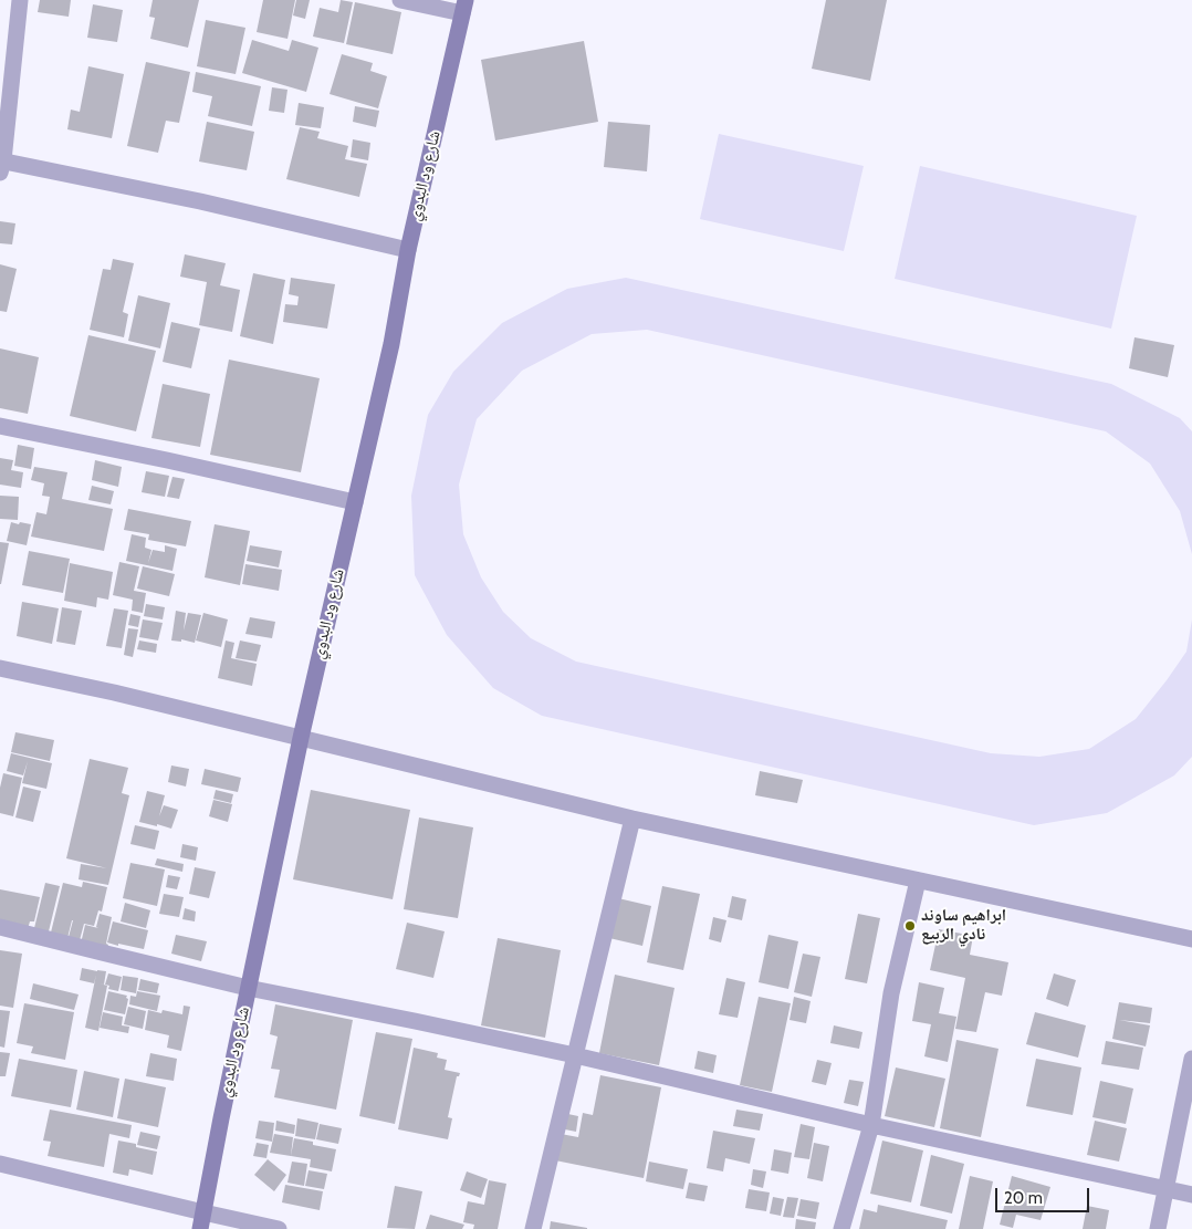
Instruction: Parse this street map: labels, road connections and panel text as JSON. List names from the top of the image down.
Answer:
{
  "streets": {
    "street": ["شارع ود البدوي"]
  },
  "places": ["ابراهيم ساوند نادي الربيع"],
  "scale_bar": "20 m"
}
